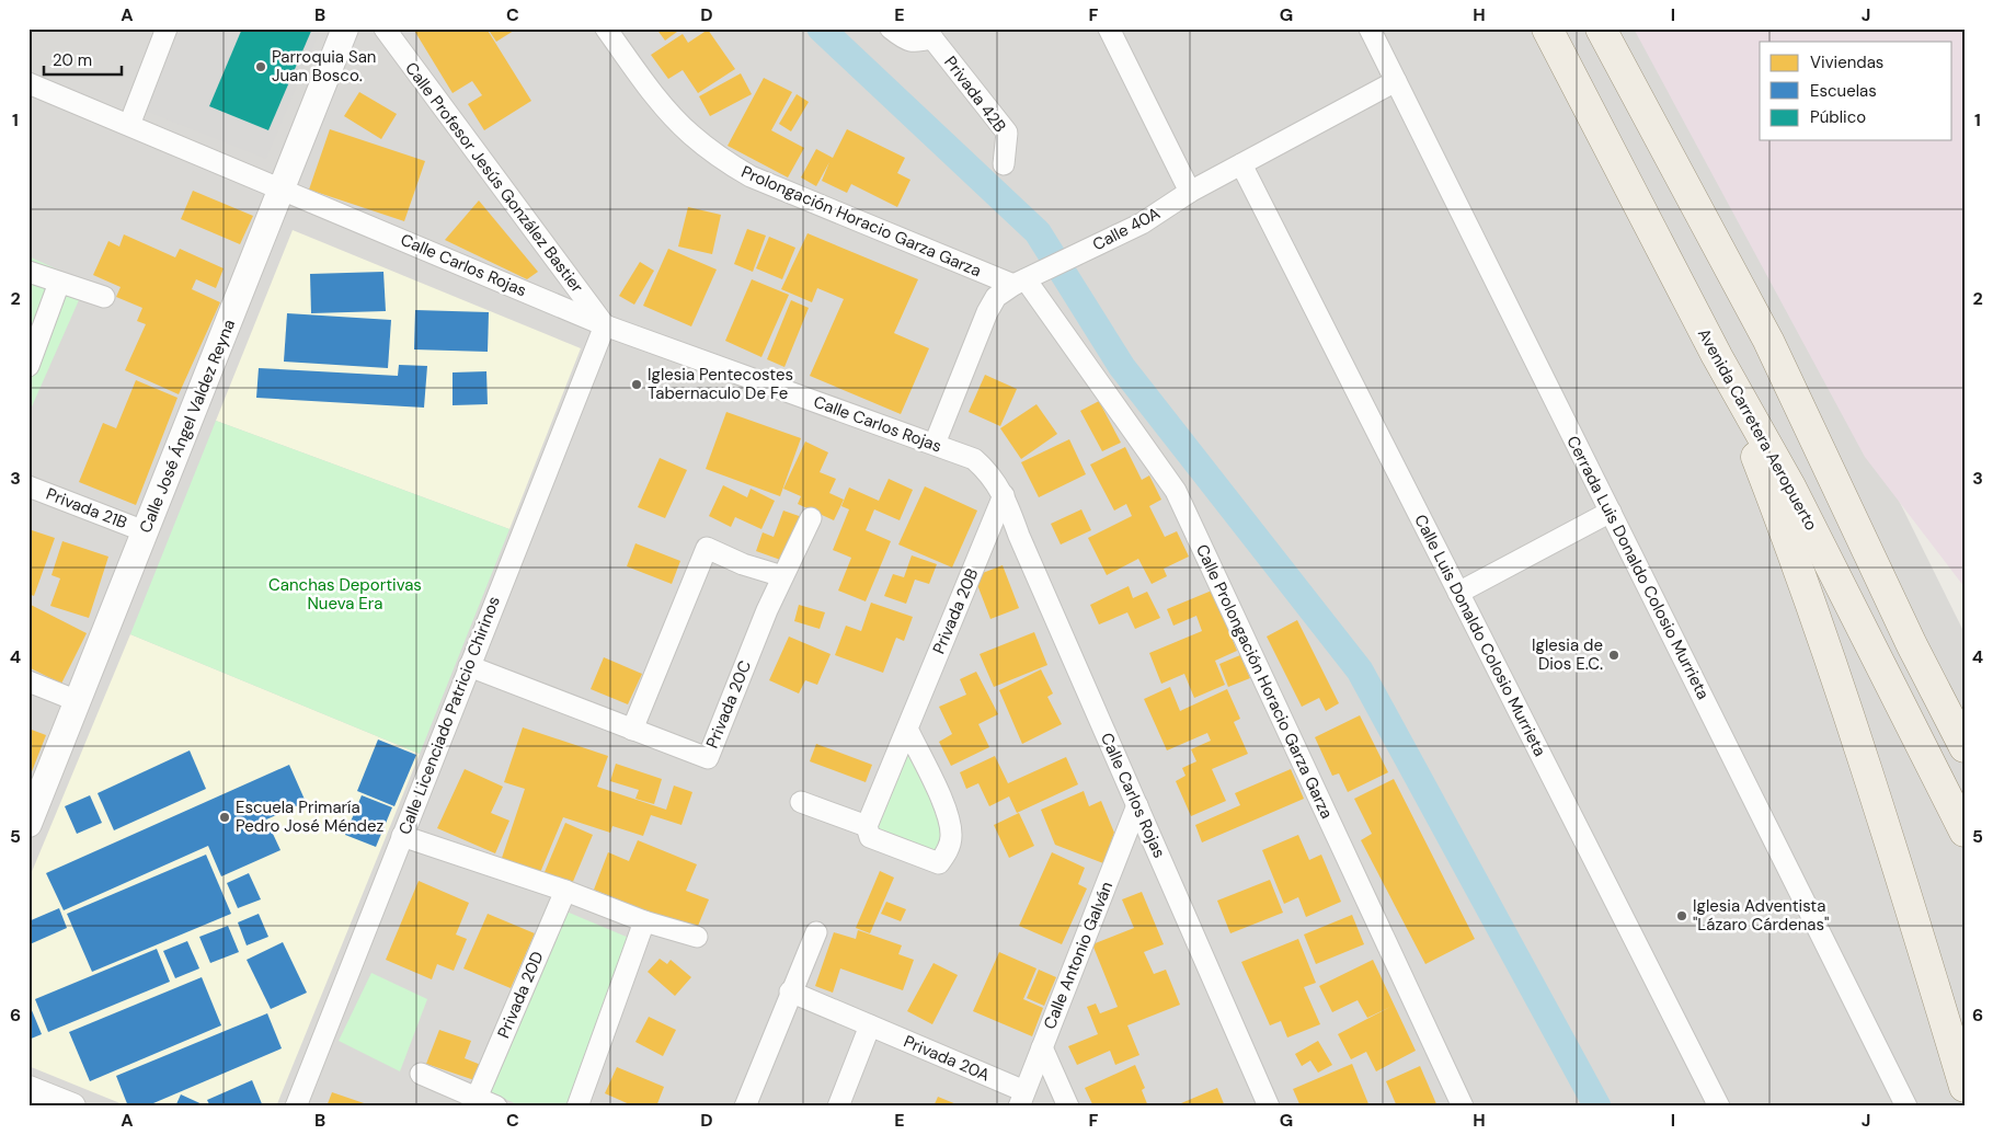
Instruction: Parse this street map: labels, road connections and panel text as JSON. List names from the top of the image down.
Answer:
{
  "streets": {
    "main road": ["Avenida Carretera Aeropuerto"],
    "street": [
      "Privada 42B",
      "Calle Profesor Jesús González Bastier",
      "Prolongación Horacio Garza Garza",
      "Calle 40A",
      "Calle Carlos Rojas",
      "Calle José Ángel Valdez Reyna",
      "Privada 21B",
      "Cerrada Luis Donaldo Colosio Murrieta",
      "Privada 20B",
      "Calle Luis Donaldo Colosio Murrieta",
      "Calle Prolongación Horacio Garza Garza",
      "Privada 20C",
      "Calle Licenciado Patricio Chirinos",
      "Calle Antonio Galván",
      "Privada 20D",
      "Privada 20A"
    ]
  },
  "crossings": [
    ["Calle Profesor Jesús González Bastier", "Calle Carlos Rojas"],
    ["Calle Profesor Jesús González Bastier", "Calle Licenciado Patricio Chirinos"],
    ["Prolongación Horacio Garza Garza", "Calle 40A"],
    ["Prolongación Horacio Garza Garza", "Calle Prolongación Horacio Garza Garza"],
    ["Calle 40A", "Calle Carlos Rojas"],
    ["Calle 40A", "Cerrada Luis Donaldo Colosio Murrieta"],
    ["Calle 40A", "Calle Luis Donaldo Colosio Murrieta"],
    ["Calle 40A", "Calle Prolongación Horacio Garza Garza"],
    ["Calle Carlos Rojas", "Calle José Ángel Valdez Reyna"],
    ["Calle Carlos Rojas", "Privada 20B"],
    ["Calle Carlos Rojas", "Calle Licenciado Patricio Chirinos"],
    ["Calle Carlos Rojas", "Calle Antonio Galván"],
    ["Calle José Ángel Valdez Reyna", "Privada 21B"],
    ["Privada 20C", "Calle Licenciado Patricio Chirinos"],
    ["Calle Antonio Galván", "Privada 20A"]
  ],
  "parks": ["Canchas Deportivas Nueva Era"],
  "places": [
    "Parroquia San Juan Bosco.",
    "Iglesia Pentecostes Tabernaculo De Fe",
    "Iglesia de Dios E.C.",
    "Escuela Primaría Pedro José Méndez",
    "Iglesia Adventista \"Lázaro Cárdenas\""
  ],
  "legend": ["Viviendas", "Escuelas", "Público"],
  "scale_bar": "20 m",
  "grid": {
    "columns": [
      "A",
      "B",
      "C",
      "D",
      "E",
      "F",
      "G",
      "H",
      "I",
      "J"
    ],
    "rows": [
      "1",
      "2",
      "3",
      "4",
      "5",
      "6"
    ]
  }
}
